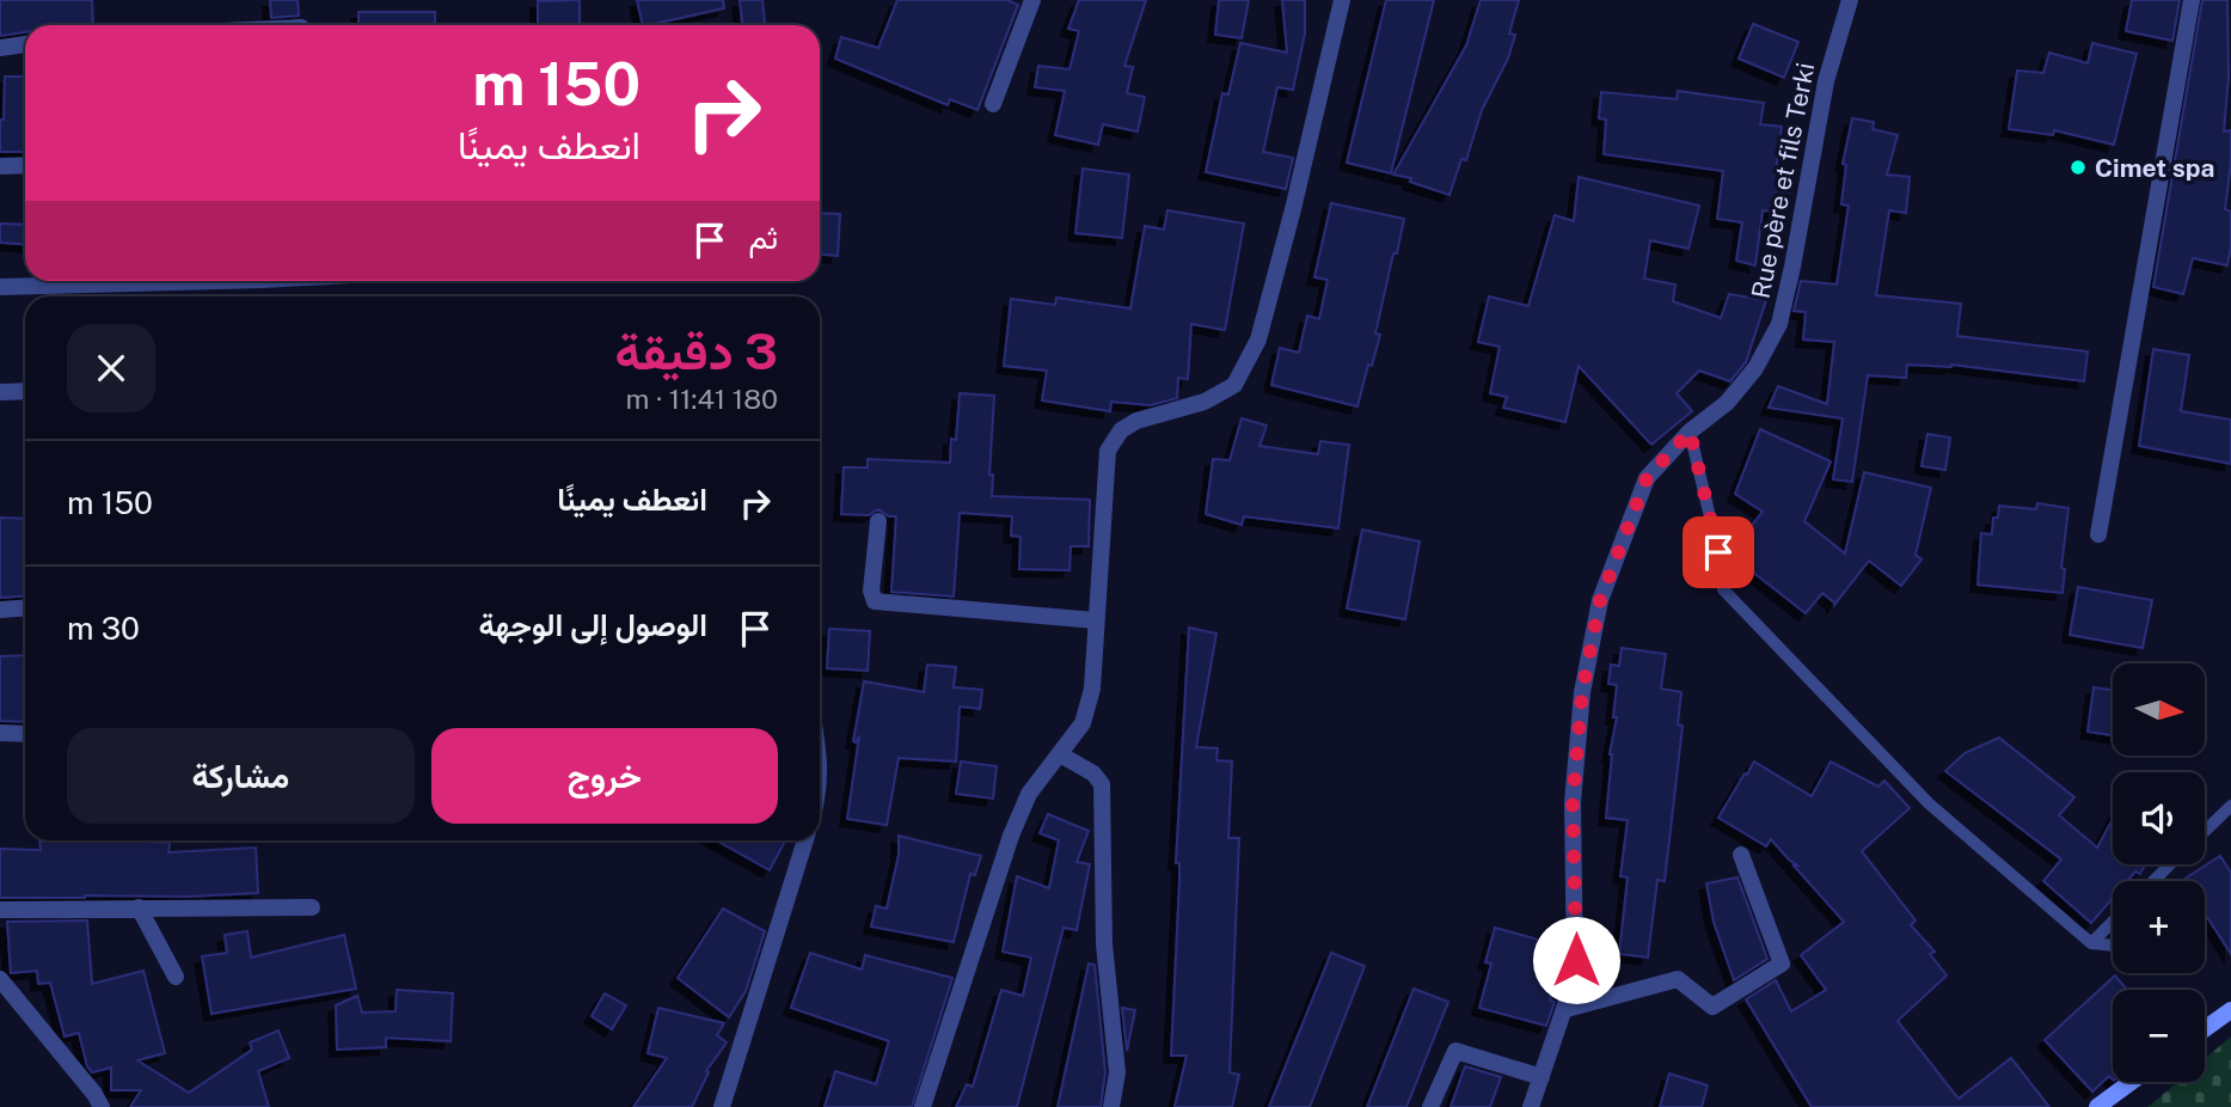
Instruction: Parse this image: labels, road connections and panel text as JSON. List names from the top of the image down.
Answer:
{
  "streets": {
    "street": ["Rue père et fils Terki"]
  },
  "places": ["Cimet spa"],
  "north": "right",
  "page": {
    "turn": ["150 m", "انعطف يمينًا"],
    "then": "ثم",
    "heading": ["3 دقيقة", "180 m · 11:41"],
    "list": [
      {
        "name": "انعطف يمينًا",
        "value": "150 m"
      },
      {
        "name": "الوصول إلى الوجهة",
        "value": "30 m"
      }
    ],
    "map_buttons": ["+", "−"],
    "buttons": ["خروج", "مشاركة"]
  }
}
